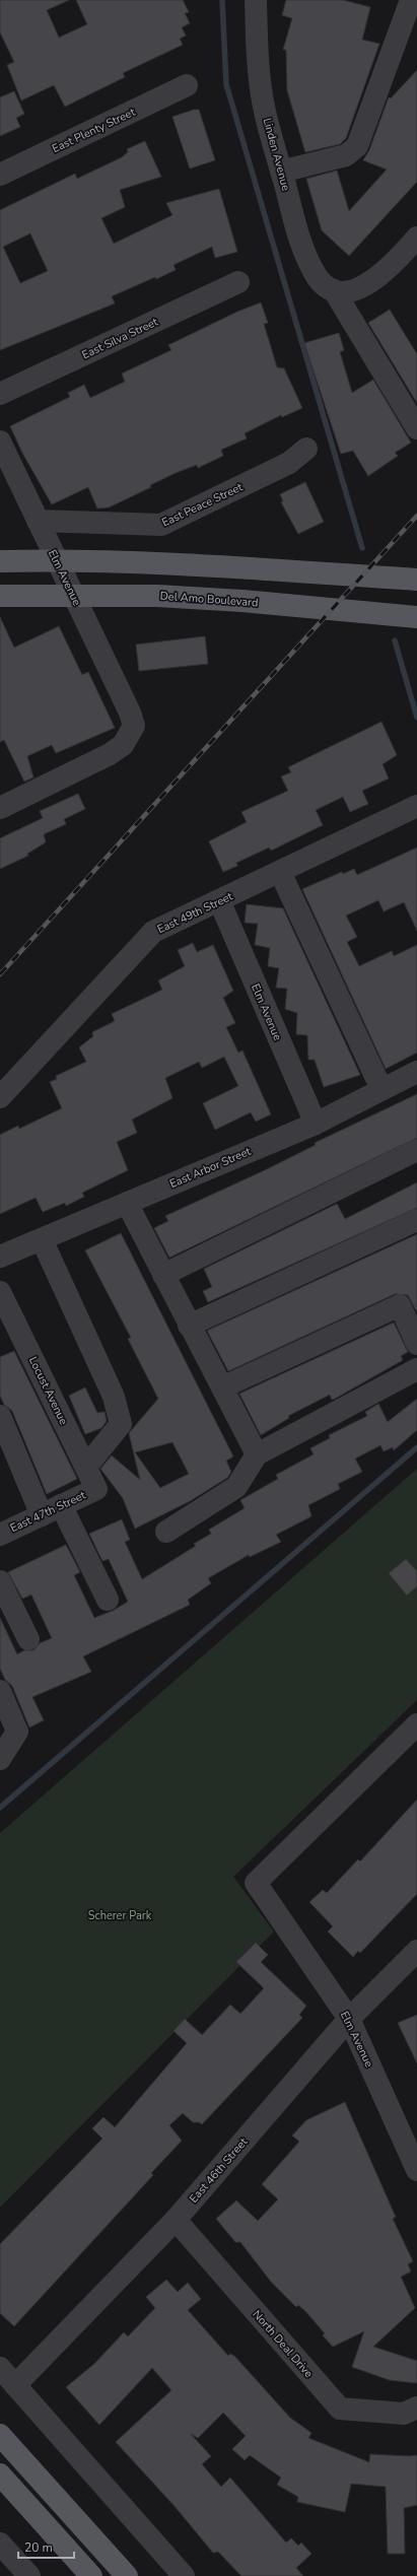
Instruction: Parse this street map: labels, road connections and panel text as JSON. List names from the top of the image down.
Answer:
{
  "streets": {
    "main road": ["Del Amo Boulevard"],
    "street": [
      "East Plenty Street",
      "Linden Avenue",
      "East Silva Street",
      "East Peace Street",
      "Elm Avenue",
      "East 49th Street",
      "East Arbor Street",
      "Locust Avenue",
      "East 47th Street",
      "East 46th Street",
      "North Deal Drive"
    ]
  },
  "crossings": [
    ["East Peace Street", "Elm Avenue"],
    ["Elm Avenue", "Del Amo Boulevard"],
    ["Elm Avenue", "East 49th Street"],
    ["Elm Avenue", "East Arbor Street"],
    ["Elm Avenue", "East 46th Street"],
    ["Locust Avenue", "East 47th Street"],
    ["East 46th Street", "North Deal Drive"]
  ],
  "parks": ["Scherer Park"],
  "scale_bar": "20 m"
}
